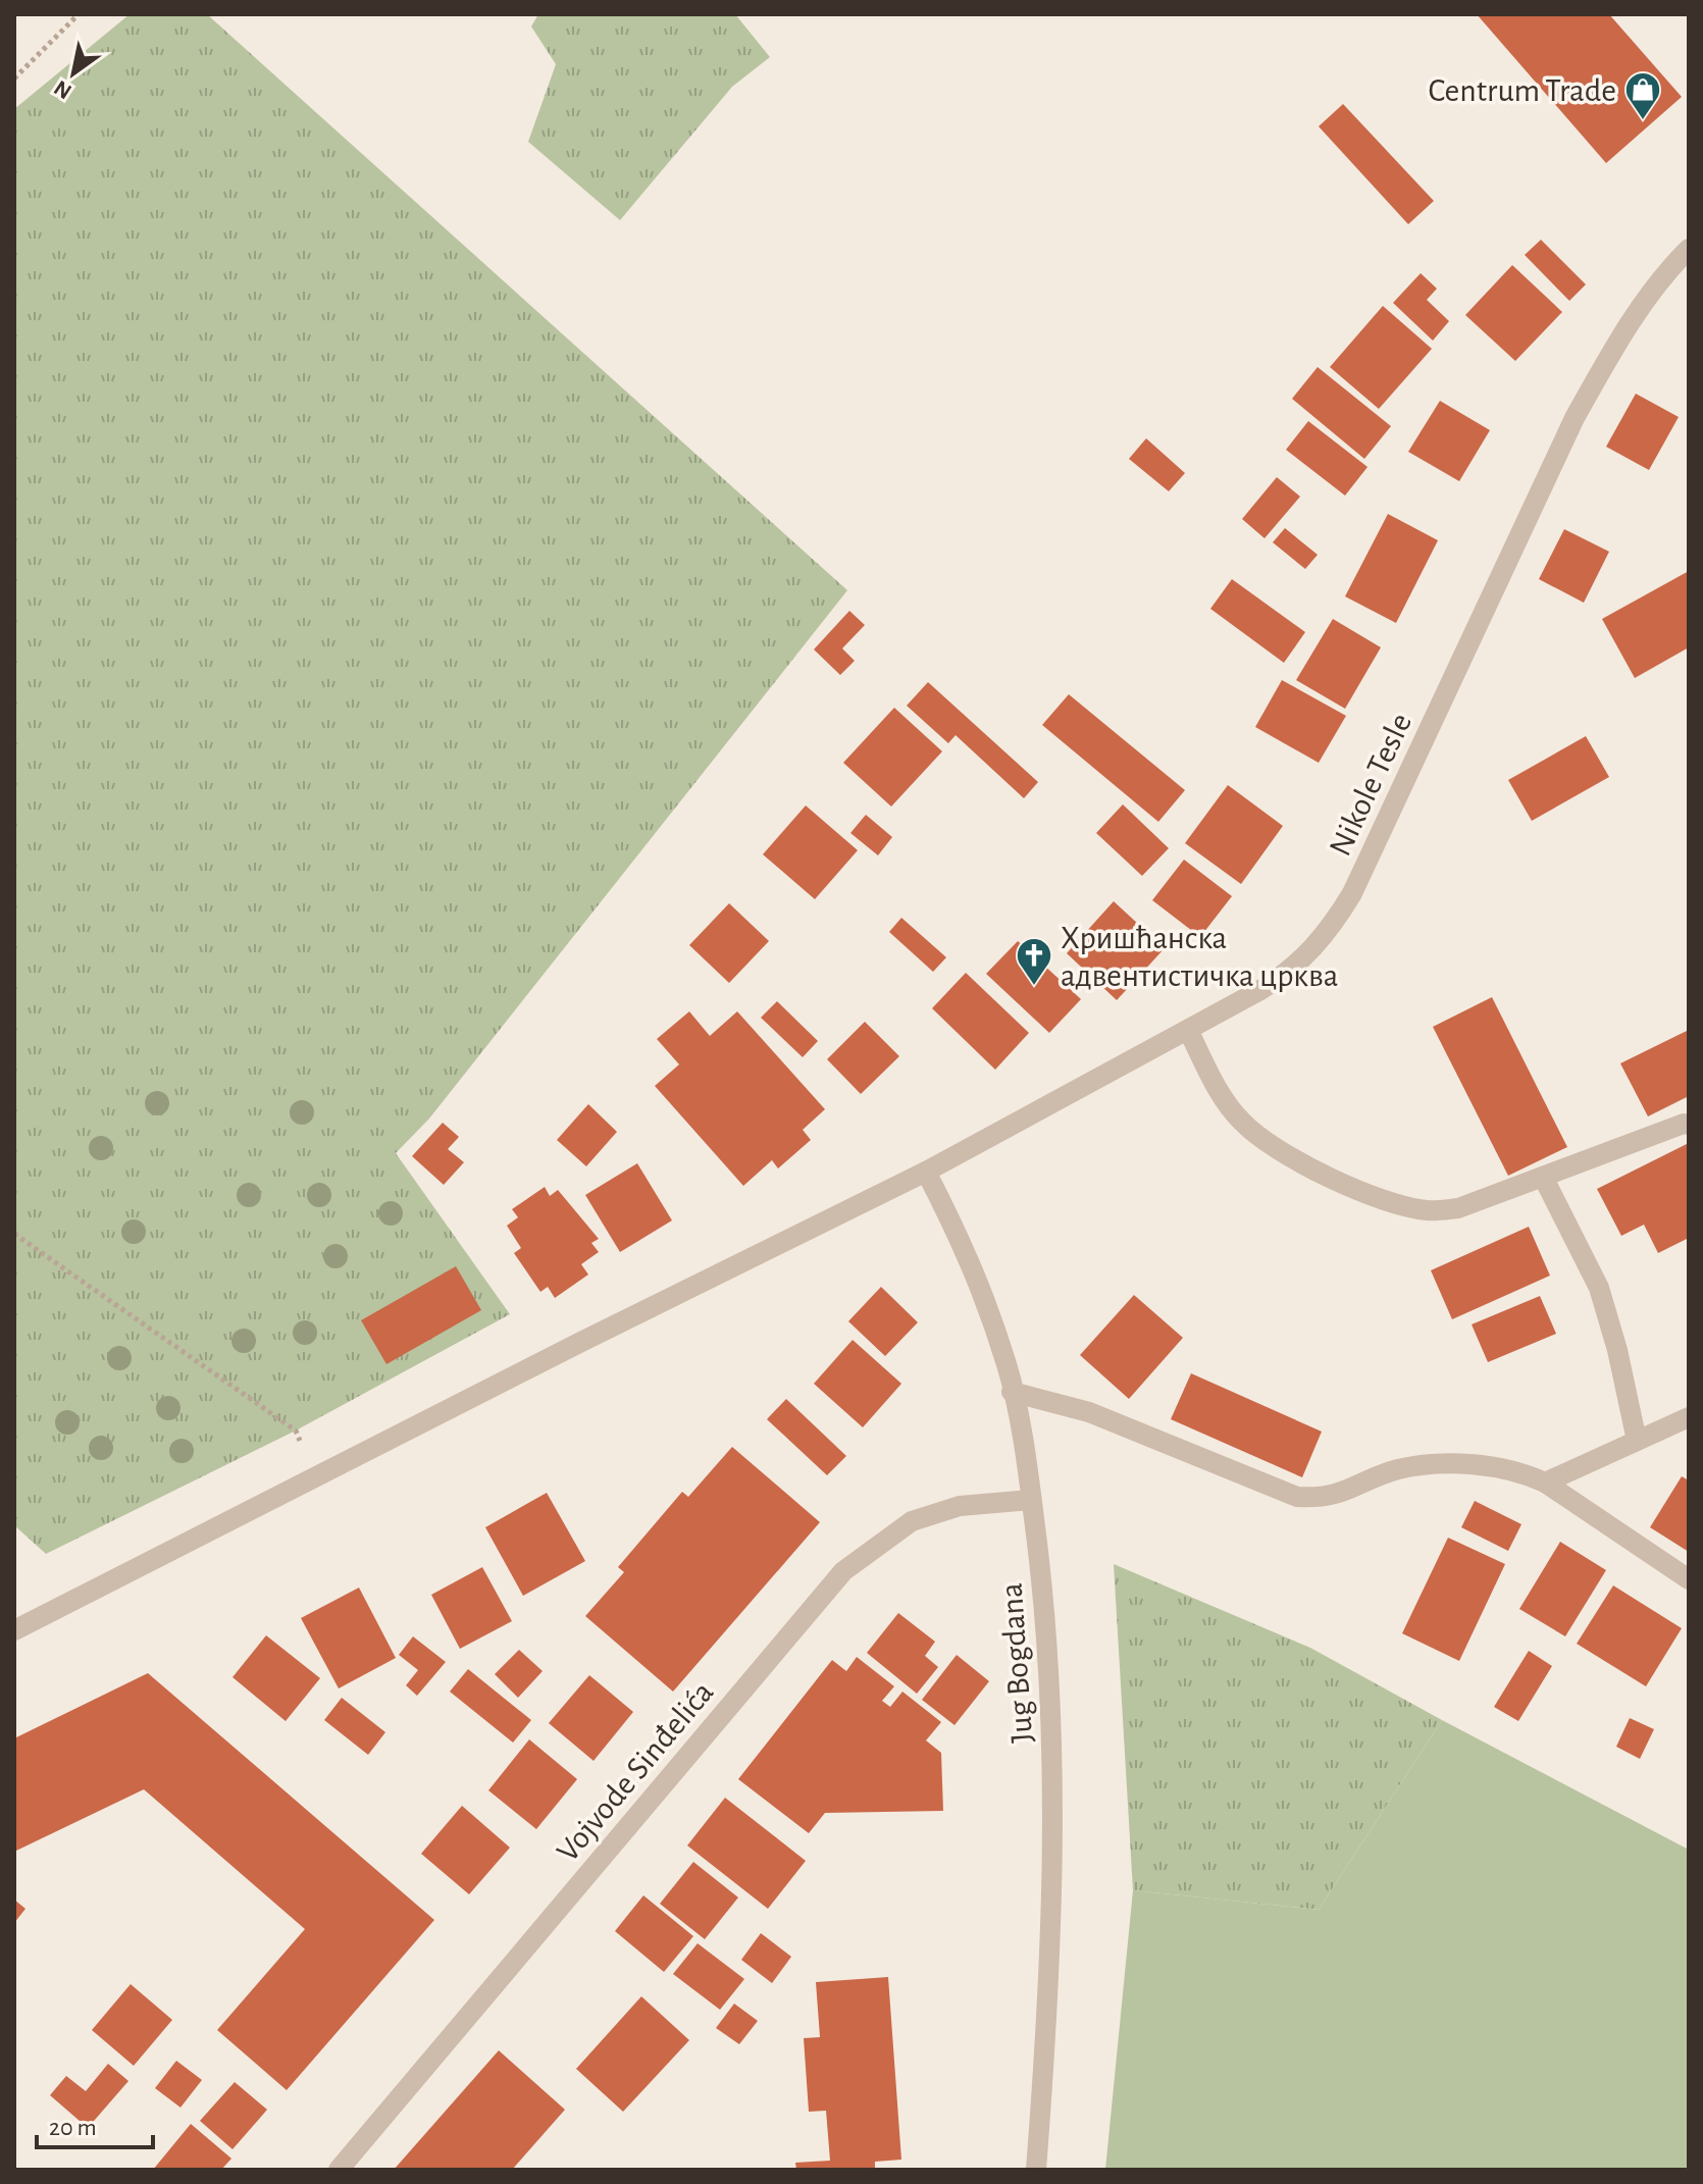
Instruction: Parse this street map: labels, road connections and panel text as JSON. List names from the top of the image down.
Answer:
{
  "streets": {
    "street": ["Nikole Tesle", "Jug Bogdana", "Vojvode Sinđelića"]
  },
  "crossings": [
    ["Nikole Tesle", "Jug Bogdana"],
    ["Jug Bogdana", "Vojvode Sinđelića"]
  ],
  "places": {
    "shop": ["Centrum Trade"],
    "church": ["Хришћанска адвентистичка црква"]
  },
  "scale_bar": "20 m",
  "north": "bottom left"
}
